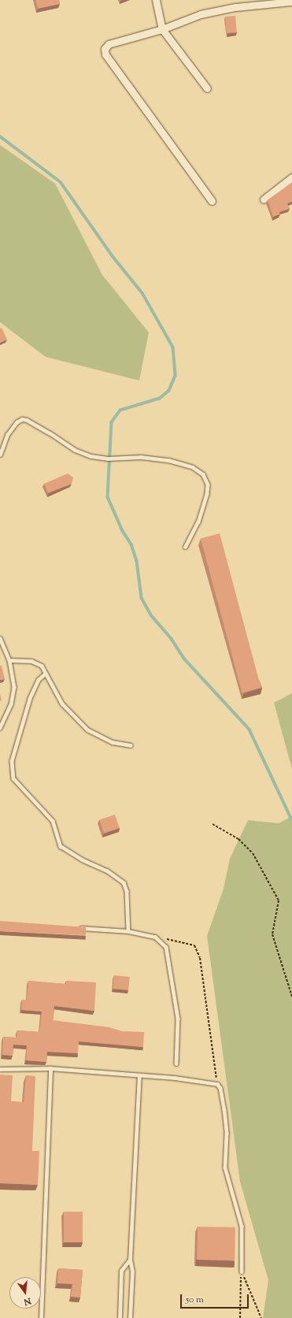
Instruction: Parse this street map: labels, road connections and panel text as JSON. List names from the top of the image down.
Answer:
{
  "scale_bar": "50 m",
  "north": "bottom"
}
